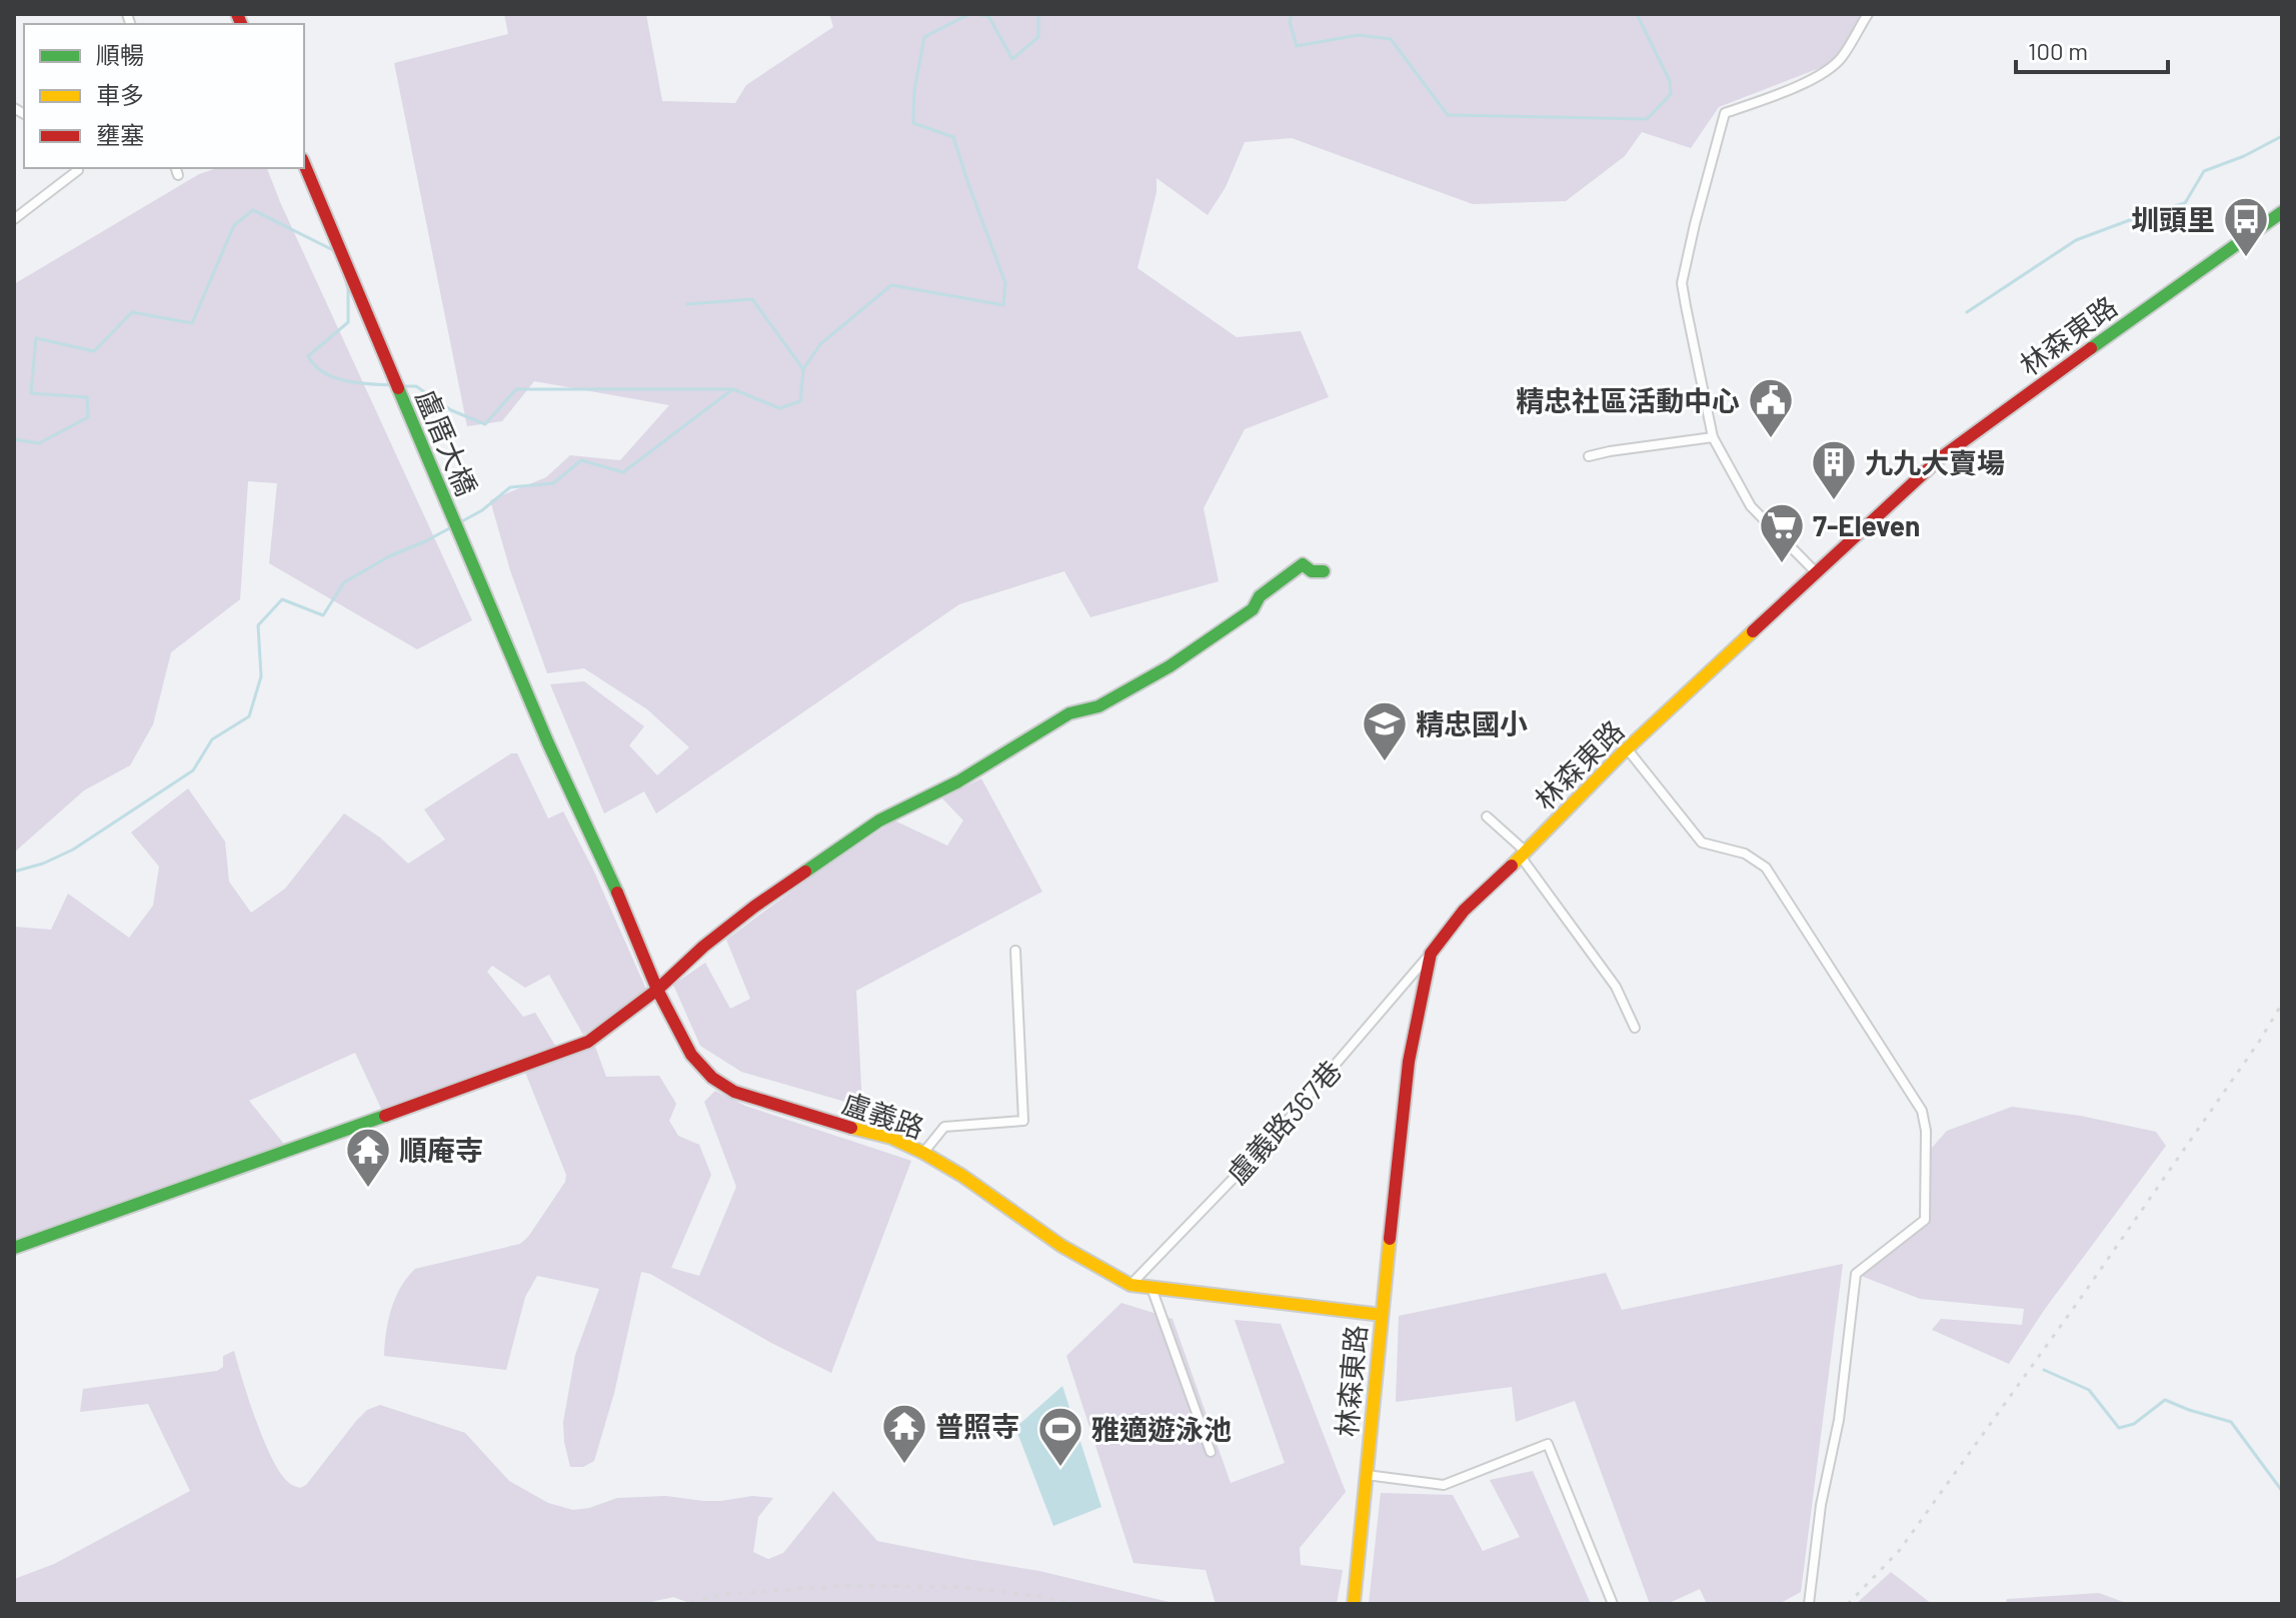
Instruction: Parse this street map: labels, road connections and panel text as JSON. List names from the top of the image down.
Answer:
{
  "streets": {
    "street": [
      "林森東路",
      "盧厝大橋",
      "盧義路",
      "盧義路367巷"
    ]
  },
  "crossings": [
    ["林森東路", "盧義路"],
    ["林森東路", "盧義路367巷"],
    ["盧厝大橋", "盧義路"],
    ["盧義路", "盧義路367巷"]
  ],
  "places": {
    "bus stop": ["圳頭里"],
    "public building": ["精忠社區活動中心"],
    "building": ["九九大賣場"],
    "supermarket": ["7-Eleven"],
    "school or university": ["精忠國小"],
    "temple": ["順庵寺", "普照寺"],
    "sports": ["雅適遊泳池"]
  },
  "legend": ["順暢", "車多", "壅塞"],
  "scale_bar": "100 m"
}
